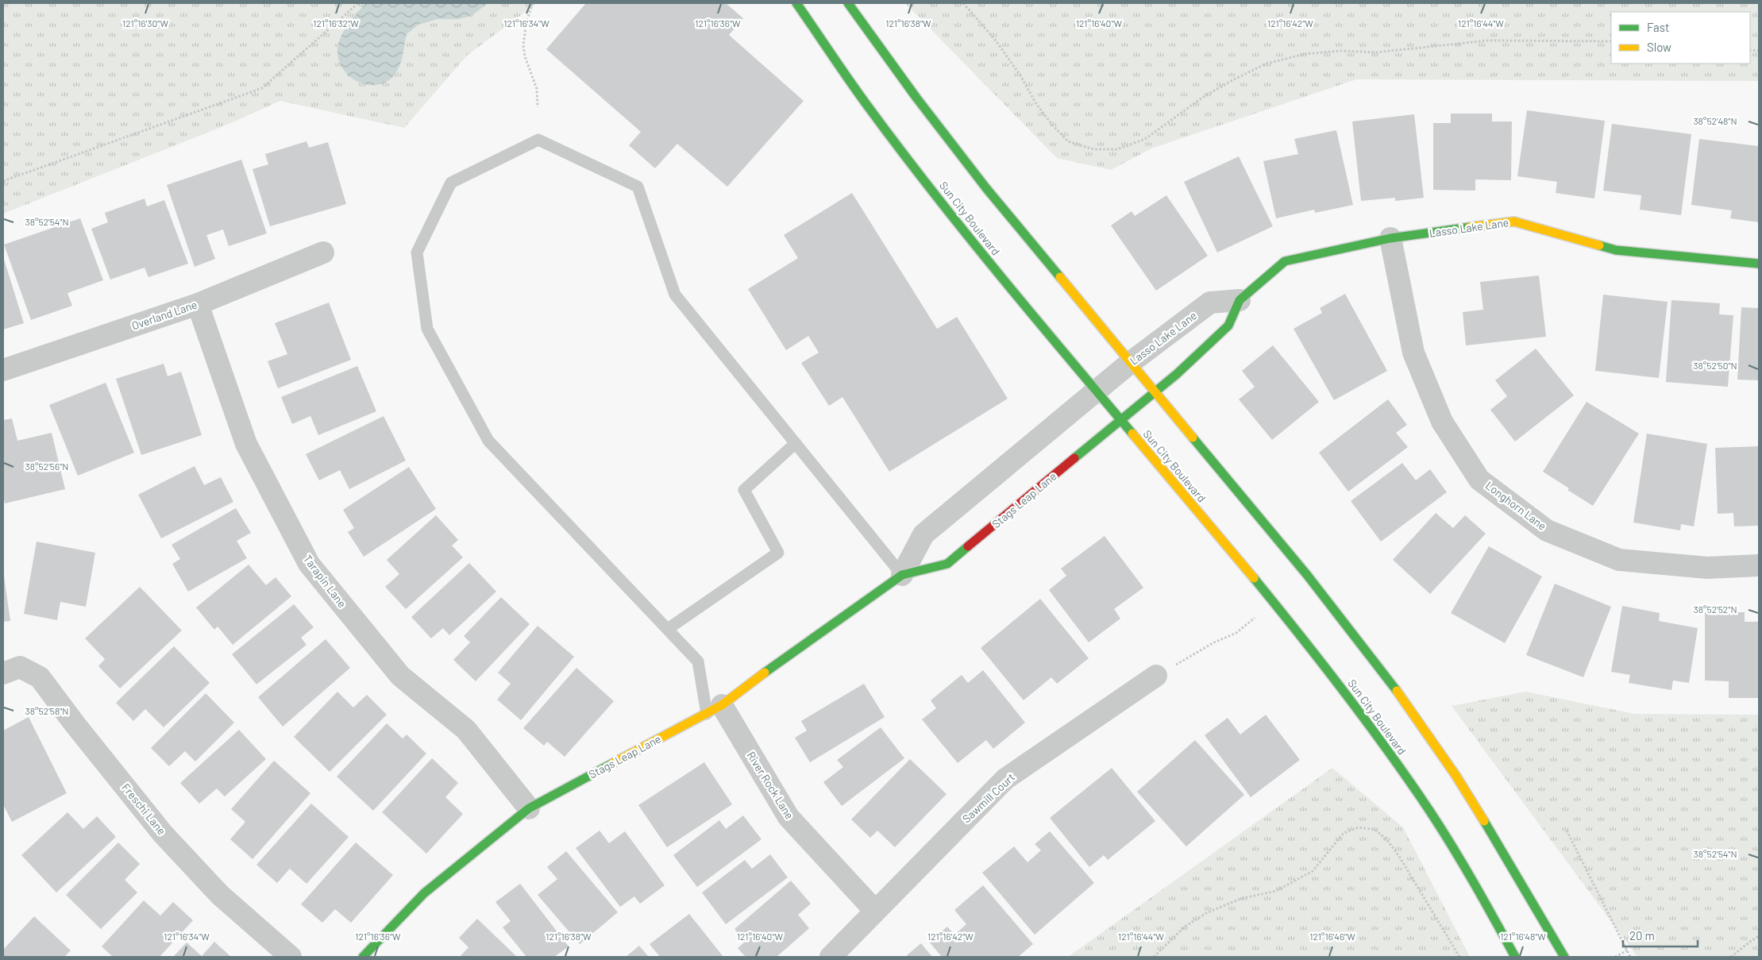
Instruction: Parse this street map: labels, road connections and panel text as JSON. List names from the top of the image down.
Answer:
{
  "streets": {
    "street": [
      "Sun City Boulevard",
      "Lasso Lake Lane",
      "Overland Lane",
      "Stags Leap Lane",
      "Longhorn Lane",
      "Tarapin Lane",
      "River Rock Lane",
      "Sawmill Court",
      "Freschi Lane"
    ]
  },
  "crossings": [
    ["Sun City Boulevard", "Stags Leap Lane"],
    ["Lasso Lake Lane", "Stags Leap Lane"],
    ["Lasso Lake Lane", "Longhorn Lane"],
    ["Overland Lane", "Tarapin Lane"],
    ["Stags Leap Lane", "Tarapin Lane"],
    ["Stags Leap Lane", "River Rock Lane"],
    ["River Rock Lane", "Sawmill Court"]
  ],
  "legend": ["Fast", "Slow"],
  "scale_bar": "20 m",
  "coordinates": [
    "121°16'34\"W",
    "121°16'36\"W",
    "121°16'38\"W",
    "121°16'44\"W",
    "121°16'30\"W",
    "121°16'32\"W",
    "121°16'40\"W",
    "121°16'42\"W",
    "38°52'48\"N",
    "38°52'54\"N",
    "38°52'50\"N",
    "38°52'56\"N",
    "38°52'52\"N",
    "38°52'58\"N",
    "121°16'46\"W",
    "121°16'48\"W"
  ]
}
